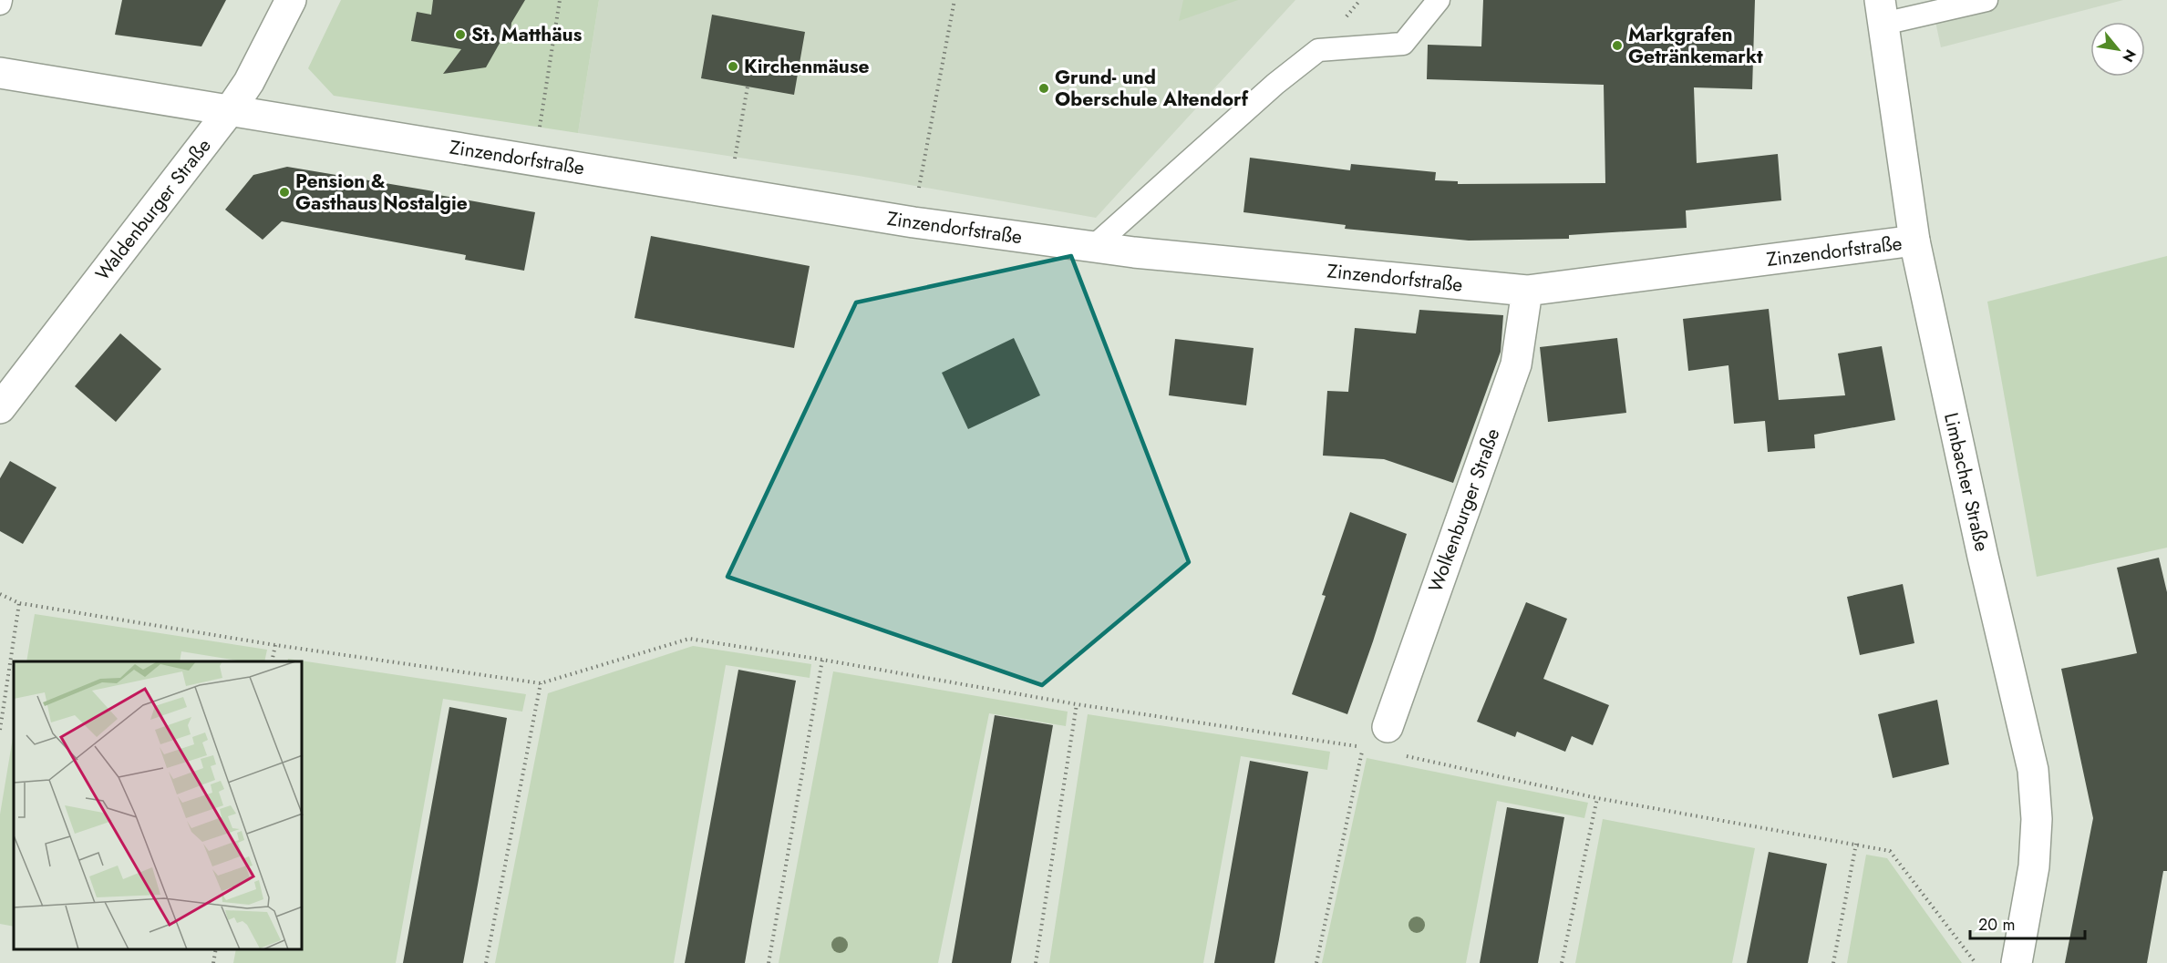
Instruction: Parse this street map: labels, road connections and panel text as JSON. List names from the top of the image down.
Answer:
{
  "streets": {
    "street": [
      "Zinzendorfstraße",
      "Waldenburger Straße",
      "Limbacher Straße",
      "Wolkenburger Straße"
    ]
  },
  "crossings": [
    ["Zinzendorfstraße", "Waldenburger Straße"],
    ["Zinzendorfstraße", "Limbacher Straße"],
    ["Zinzendorfstraße", "Wolkenburger Straße"]
  ],
  "places": [
    "St. Matthäus",
    "Markgrafen Getränkemarkt",
    "Kirchenmäuse",
    "Grund- und Oberschule Altendorf",
    "Pension & Gasthaus Nostalgie"
  ],
  "scale_bar": "20 m",
  "north": "bottom right"
}
